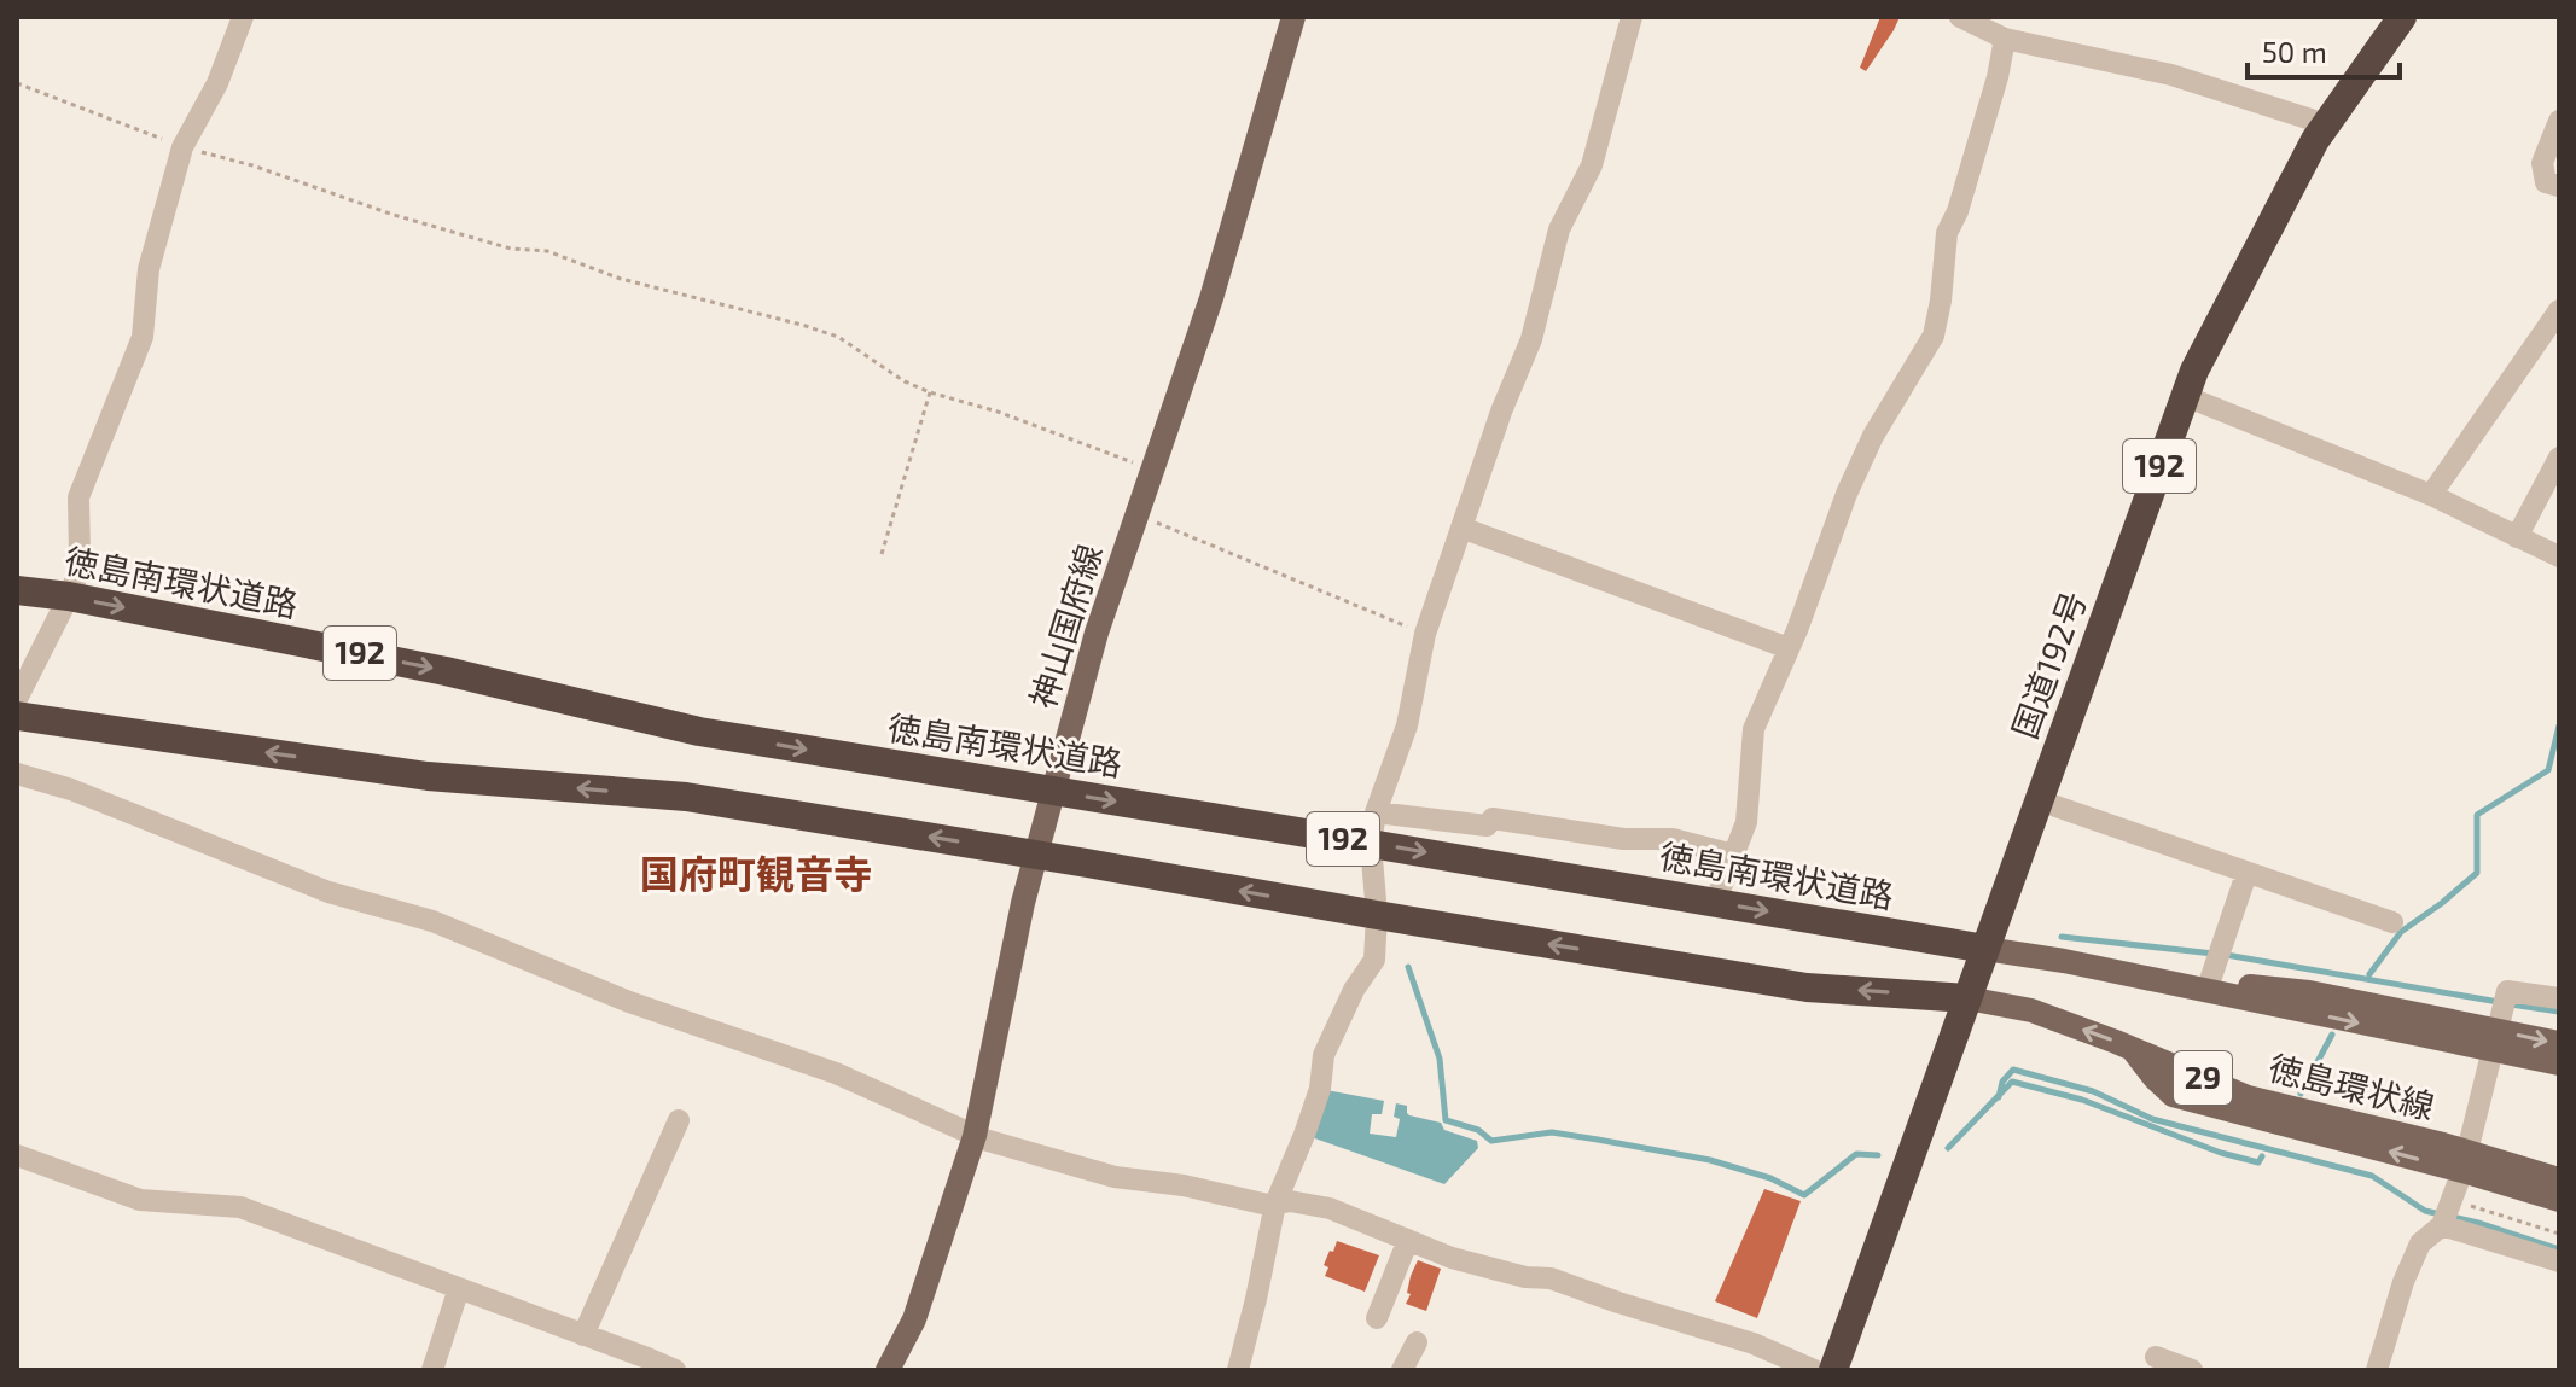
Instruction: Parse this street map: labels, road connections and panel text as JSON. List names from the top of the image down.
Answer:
{
  "streets": {
    "highway": ["192", "徳島南環状道路", "国道192号"],
    "main road": ["神山国府線", "29", "徳島環状線"]
  },
  "crossings": [
    ["192", "神山国府線"],
    ["192", "国道192号"],
    ["192", "徳島環状線"],
    ["徳島南環状道路", "神山国府線"],
    ["徳島南環状道路", "国道192号"],
    ["徳島南環状道路", "徳島環状線"],
    ["国道192号", "徳島環状線"]
  ],
  "districts": ["国府町観音寺"],
  "scale_bar": "50 m"
}
